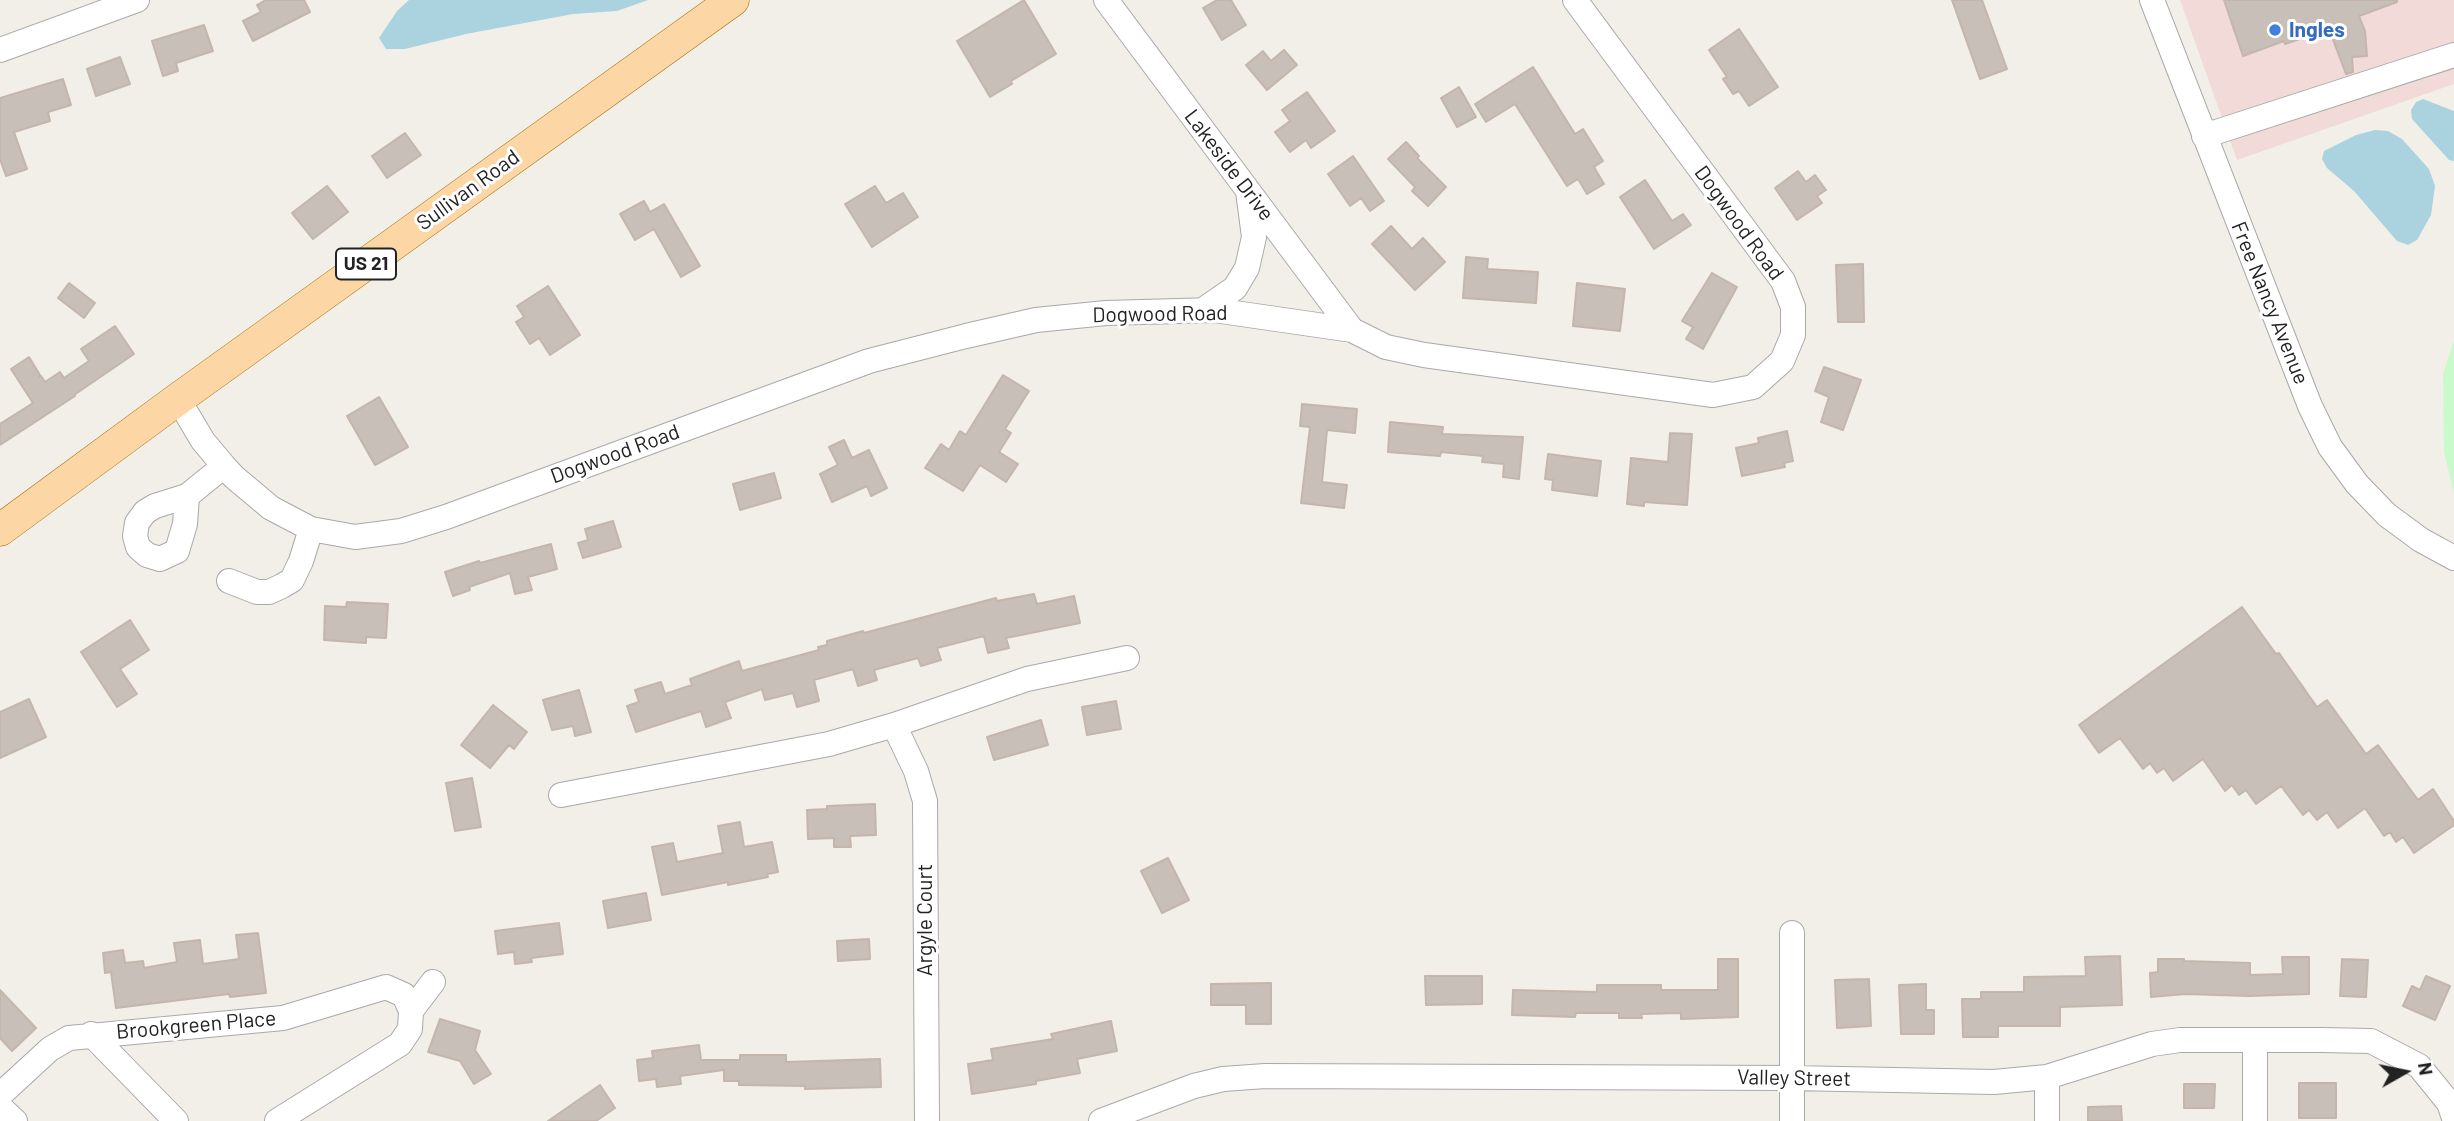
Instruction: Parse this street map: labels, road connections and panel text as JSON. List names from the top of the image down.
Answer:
{
  "streets": {
    "main road": ["Sullivan Road", "US 21"],
    "street": [
      "Lakeside Drive",
      "Dogwood Road",
      "Free Nancy Avenue",
      "Argyle Court",
      "Brookgreen Place",
      "Valley Street"
    ]
  },
  "crossings": [
    ["Lakeside Drive", "Dogwood Road"],
    ["Sullivan Road", "Dogwood Road"]
  ],
  "places": ["Ingles"],
  "north": "right"
}
